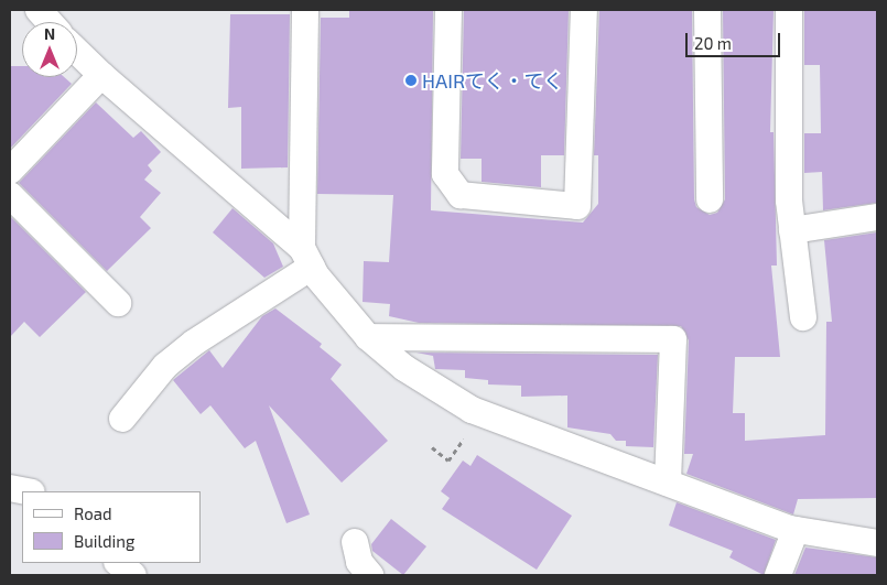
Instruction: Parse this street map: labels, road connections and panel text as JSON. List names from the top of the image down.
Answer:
{
  "places": ["HAIRてく・てく"],
  "legend": ["Road", "Building"],
  "scale_bar": "20 m",
  "north": "top"
}
